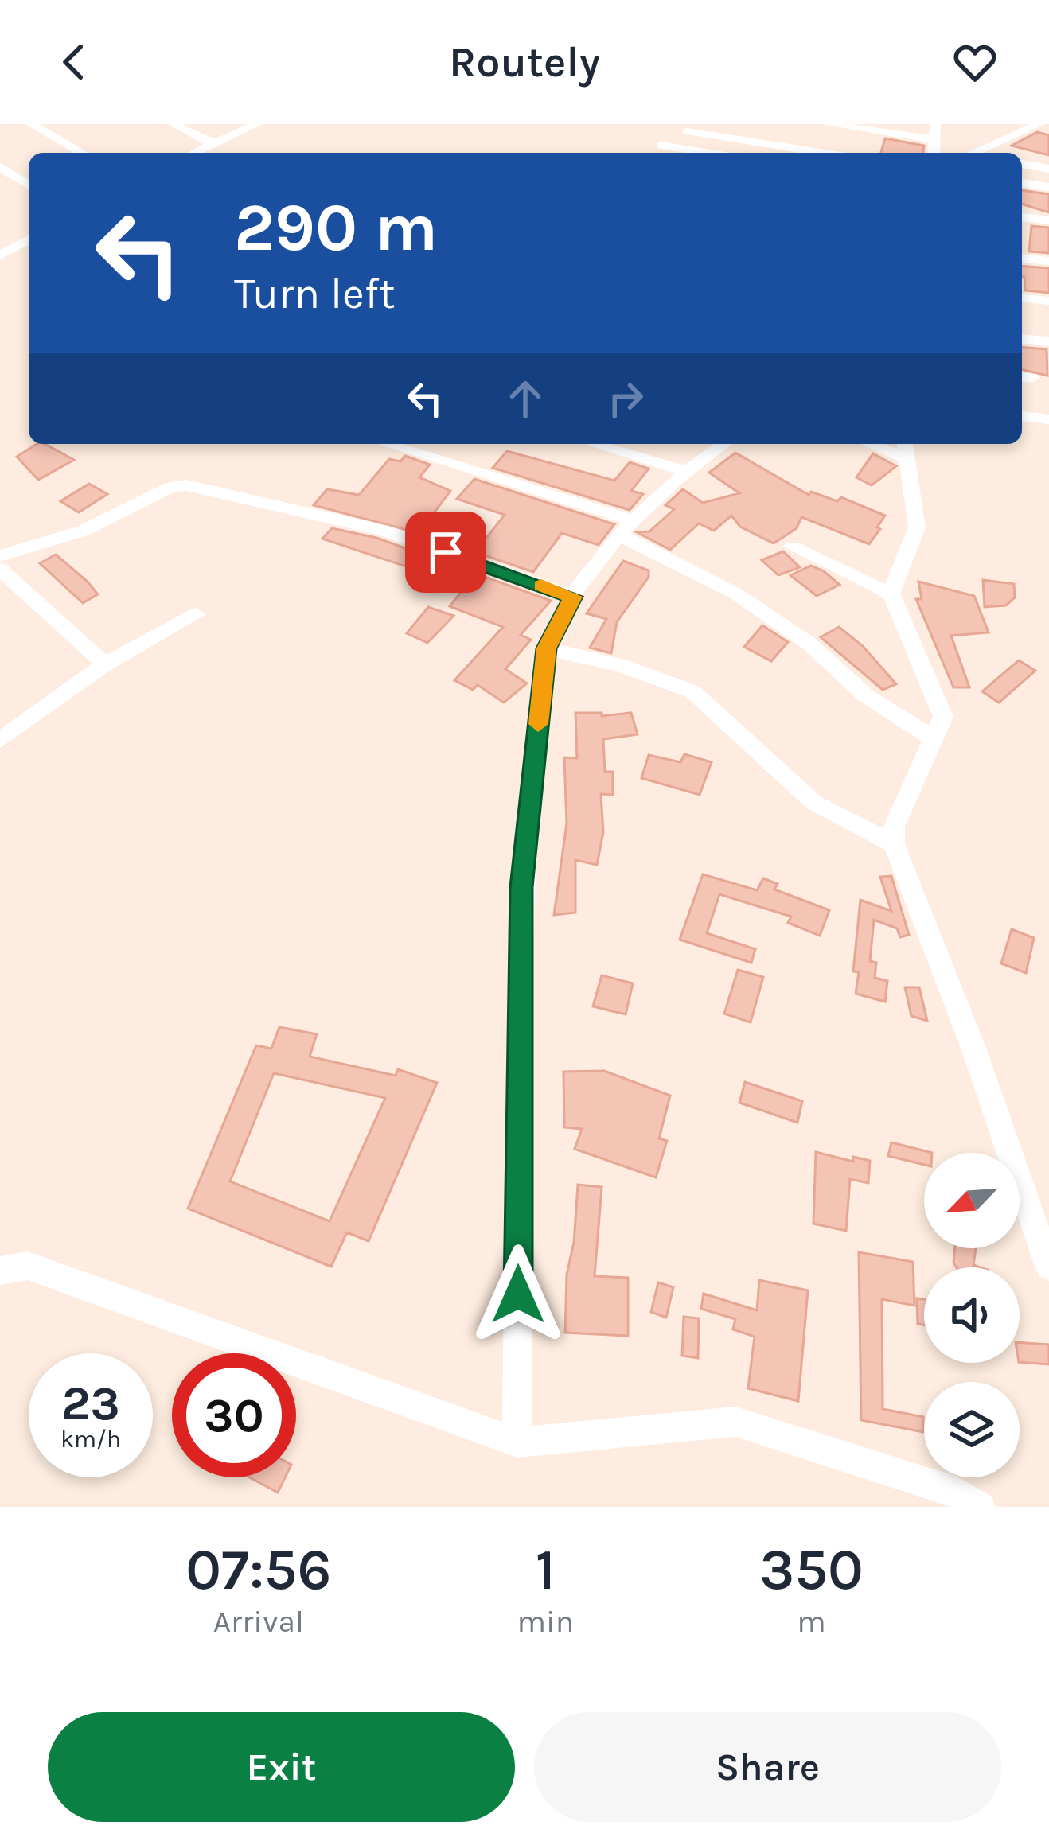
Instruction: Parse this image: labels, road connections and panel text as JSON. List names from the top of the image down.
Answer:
{
  "north": "bottom left",
  "page": {
    "header": "Routely",
    "turn": ["290 m", "Turn left"],
    "speed": "23 km/h",
    "limit": "30",
    "eta": [
      "07:56",
      "Arrival",
      "1",
      "min",
      "350",
      "m"
    ],
    "buttons": ["Exit", "Share"]
  }
}
